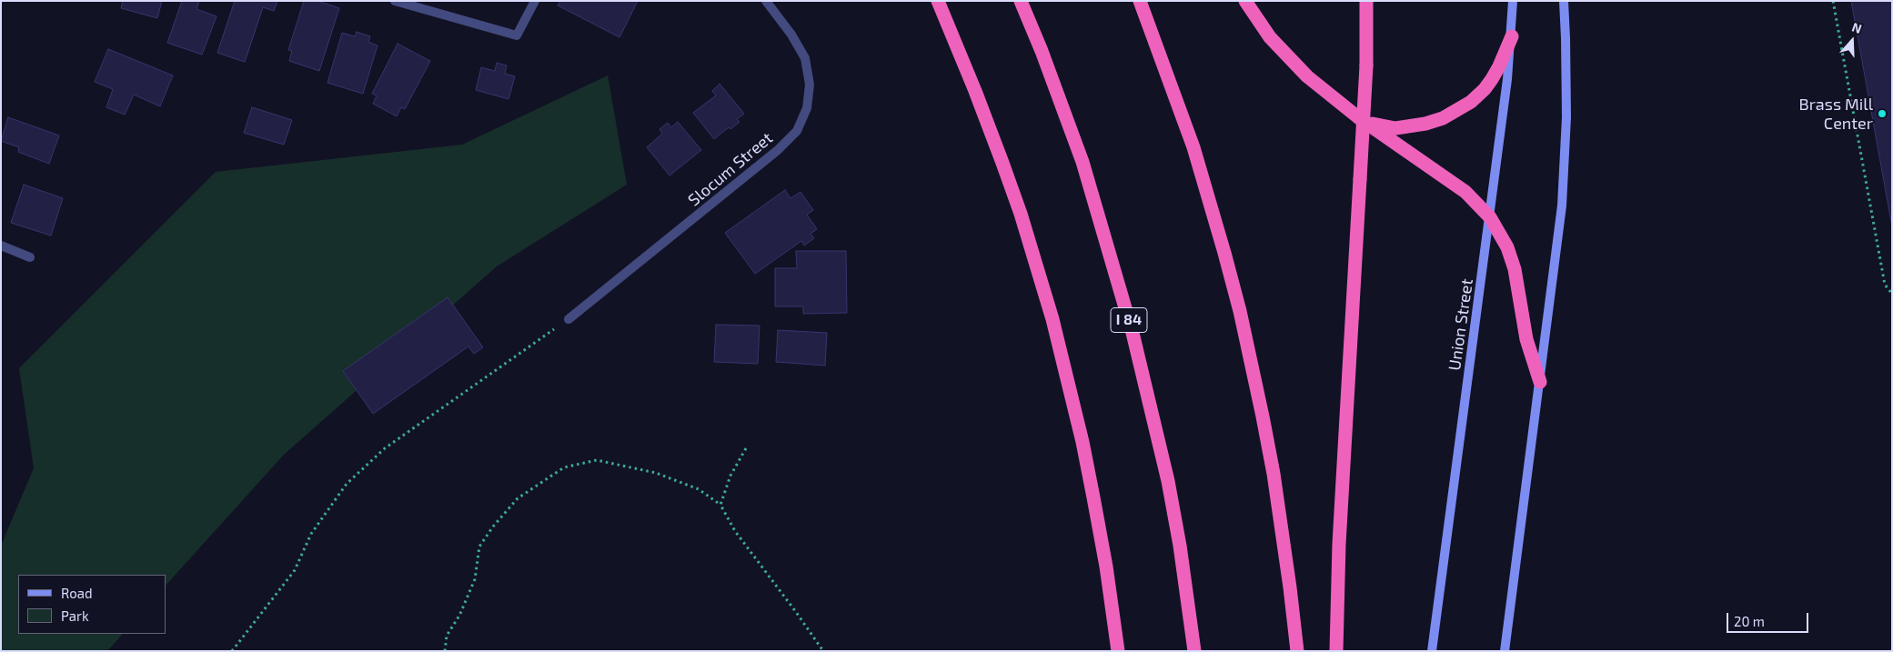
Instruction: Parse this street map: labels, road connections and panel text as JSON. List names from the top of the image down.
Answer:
{
  "streets": {
    "highway": ["I 84"],
    "main road": ["Union Street"],
    "street": ["Slocum Street"]
  },
  "places": ["Brass Mill Center"],
  "legend": ["Road", "Park"],
  "scale_bar": "20 m",
  "north": "top"
}
